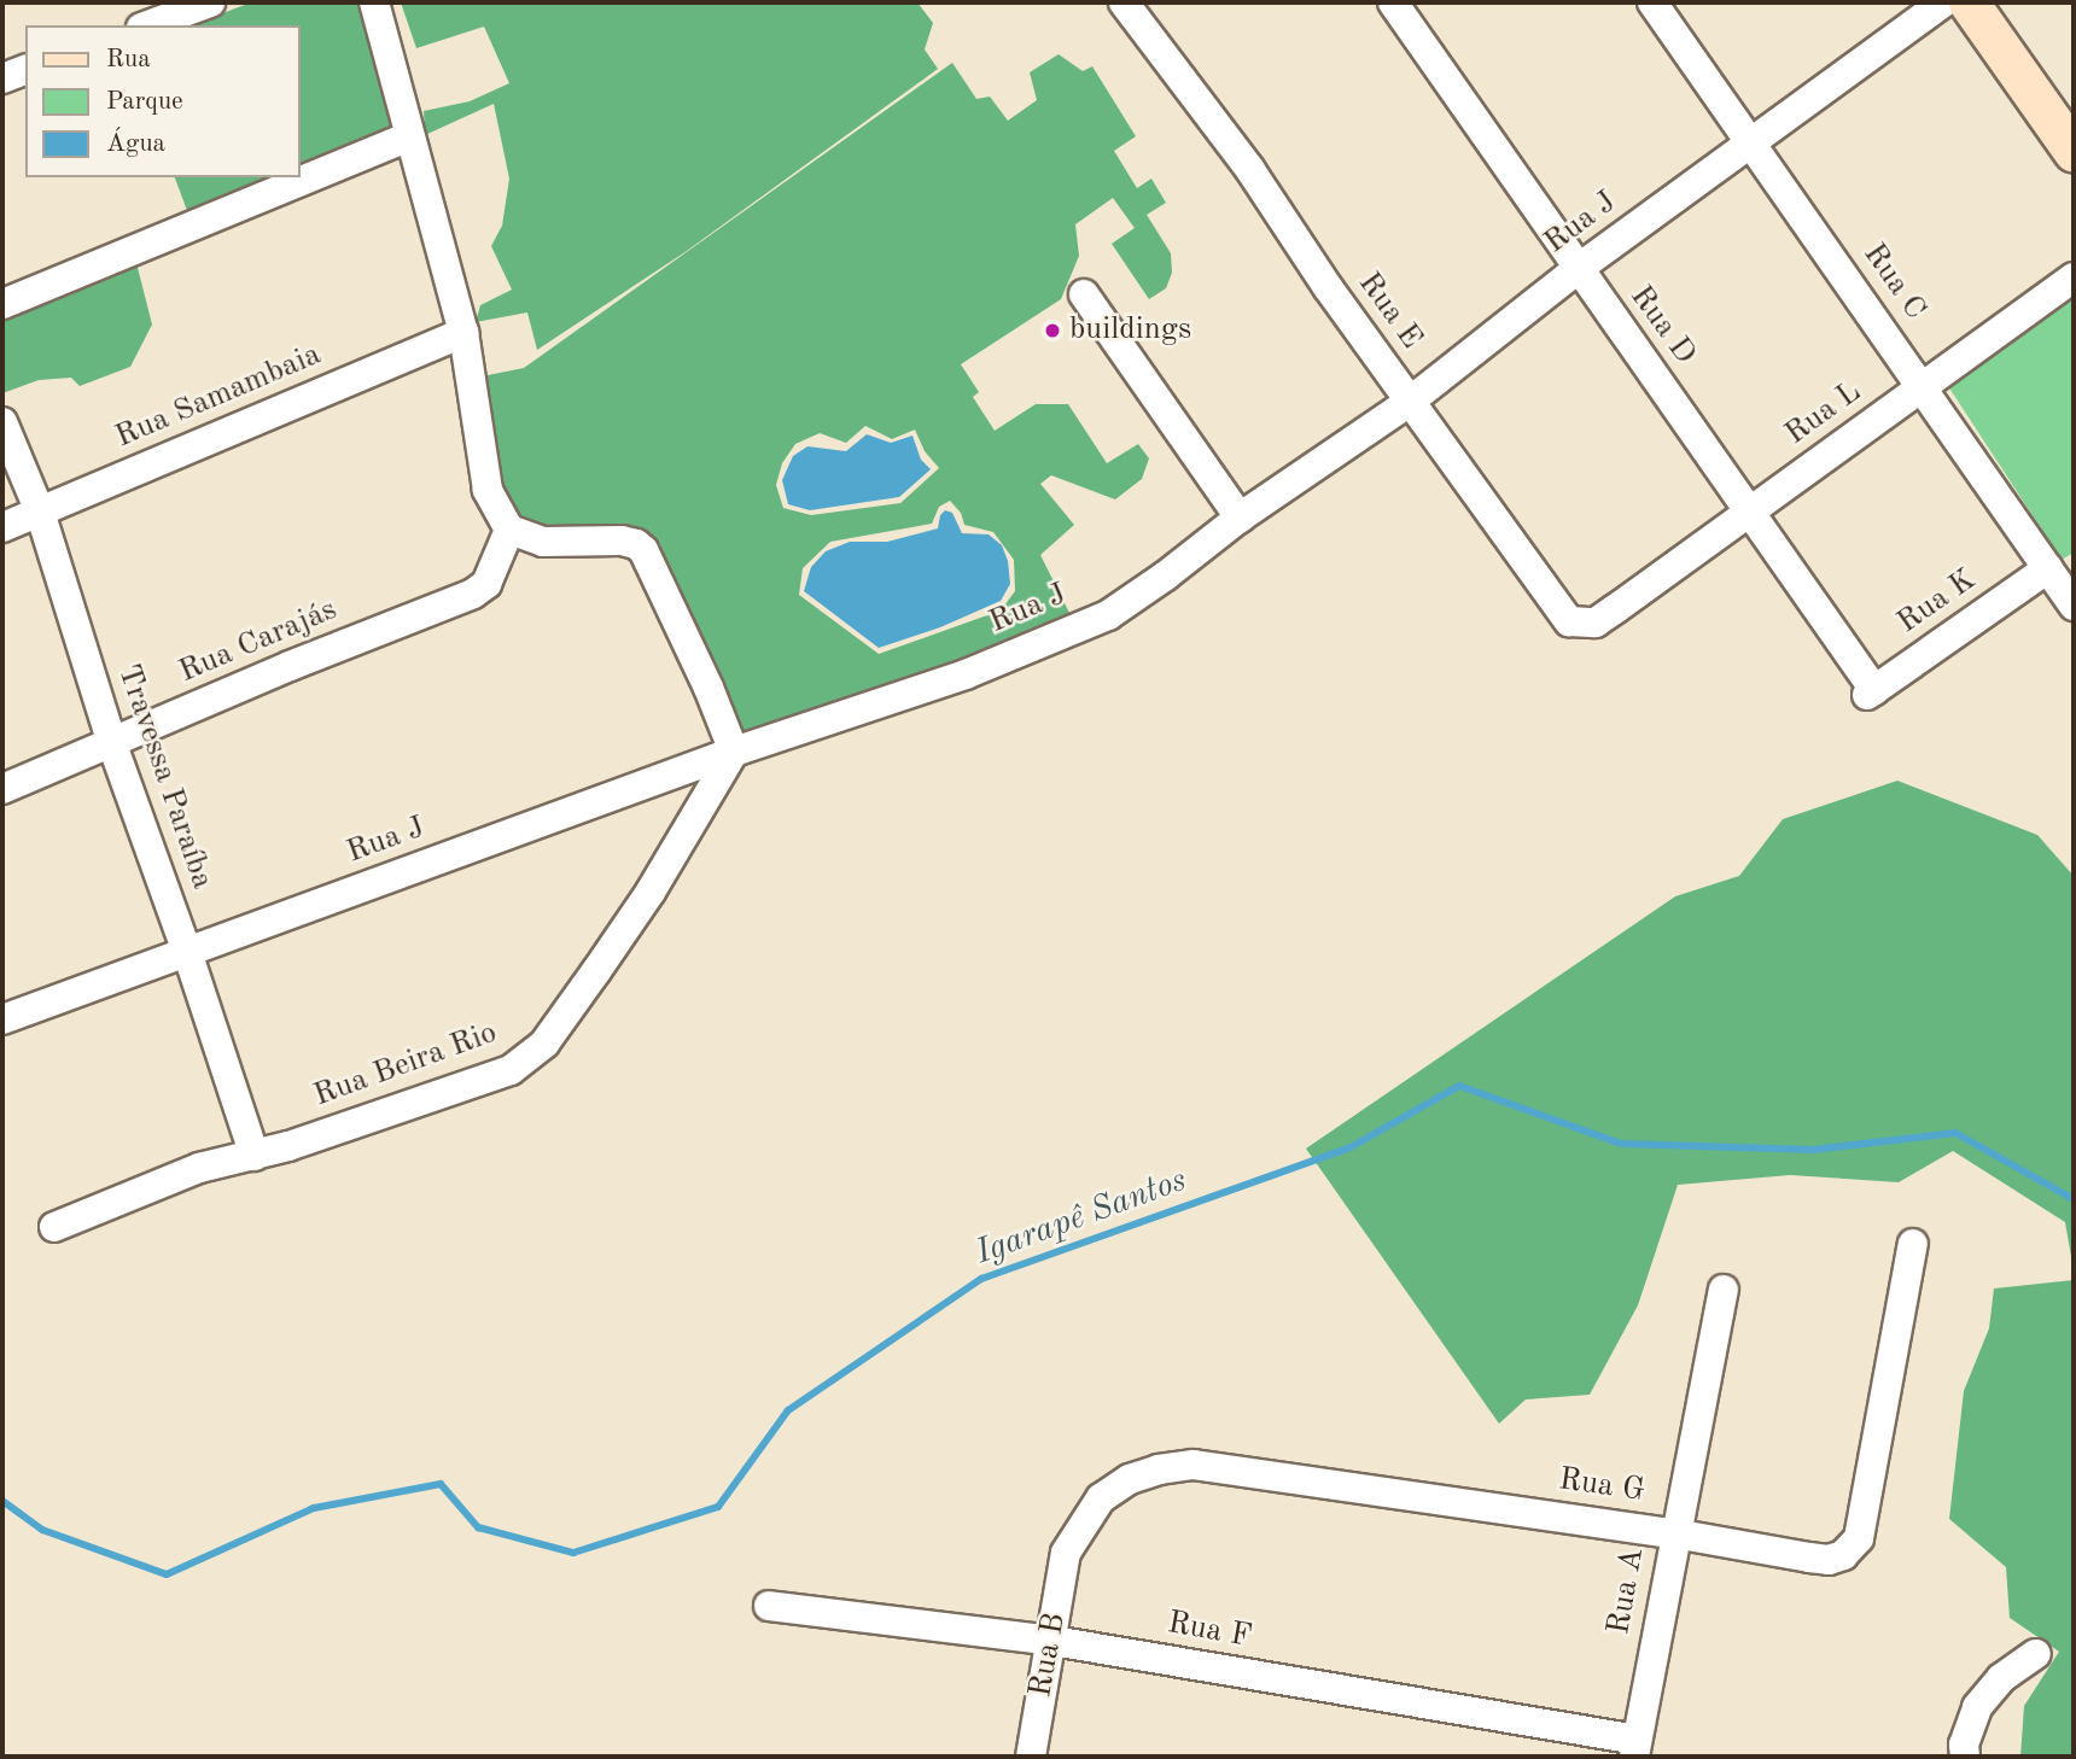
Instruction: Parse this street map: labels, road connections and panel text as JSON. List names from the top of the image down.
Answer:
{
  "streets": {
    "street": [
      "Rua J",
      "Rua C",
      "Rua E",
      "Rua D",
      "Rua Samambaia",
      "Rua L",
      "Rua K",
      "Rua Carajás",
      "Travessa Paraíba",
      "Rua Beira Rio",
      "Rua G",
      "Rua A",
      "Rua F",
      "Rua B"
    ]
  },
  "crossings": [
    ["Rua J", "Rua C"],
    ["Rua J", "Rua E"],
    ["Rua J", "Rua D"],
    ["Rua J", "Travessa Paraíba"],
    ["Rua J", "Rua Beira Rio"],
    ["Rua C", "Rua L"],
    ["Rua C", "Rua K"],
    ["Rua E", "Rua L"],
    ["Rua D", "Rua L"],
    ["Rua D", "Rua K"],
    ["Rua Samambaia", "Travessa Paraíba"],
    ["Rua Carajás", "Travessa Paraíba"],
    ["Travessa Paraíba", "Rua Beira Rio"],
    ["Rua G", "Rua A"],
    ["Rua G", "Rua B"],
    ["Rua A", "Rua F"],
    ["Rua F", "Rua B"]
  ],
  "water": ["Igarapê Santos"],
  "places": ["buildings"],
  "legend": ["Rua", "Parque", "Água"]
}
